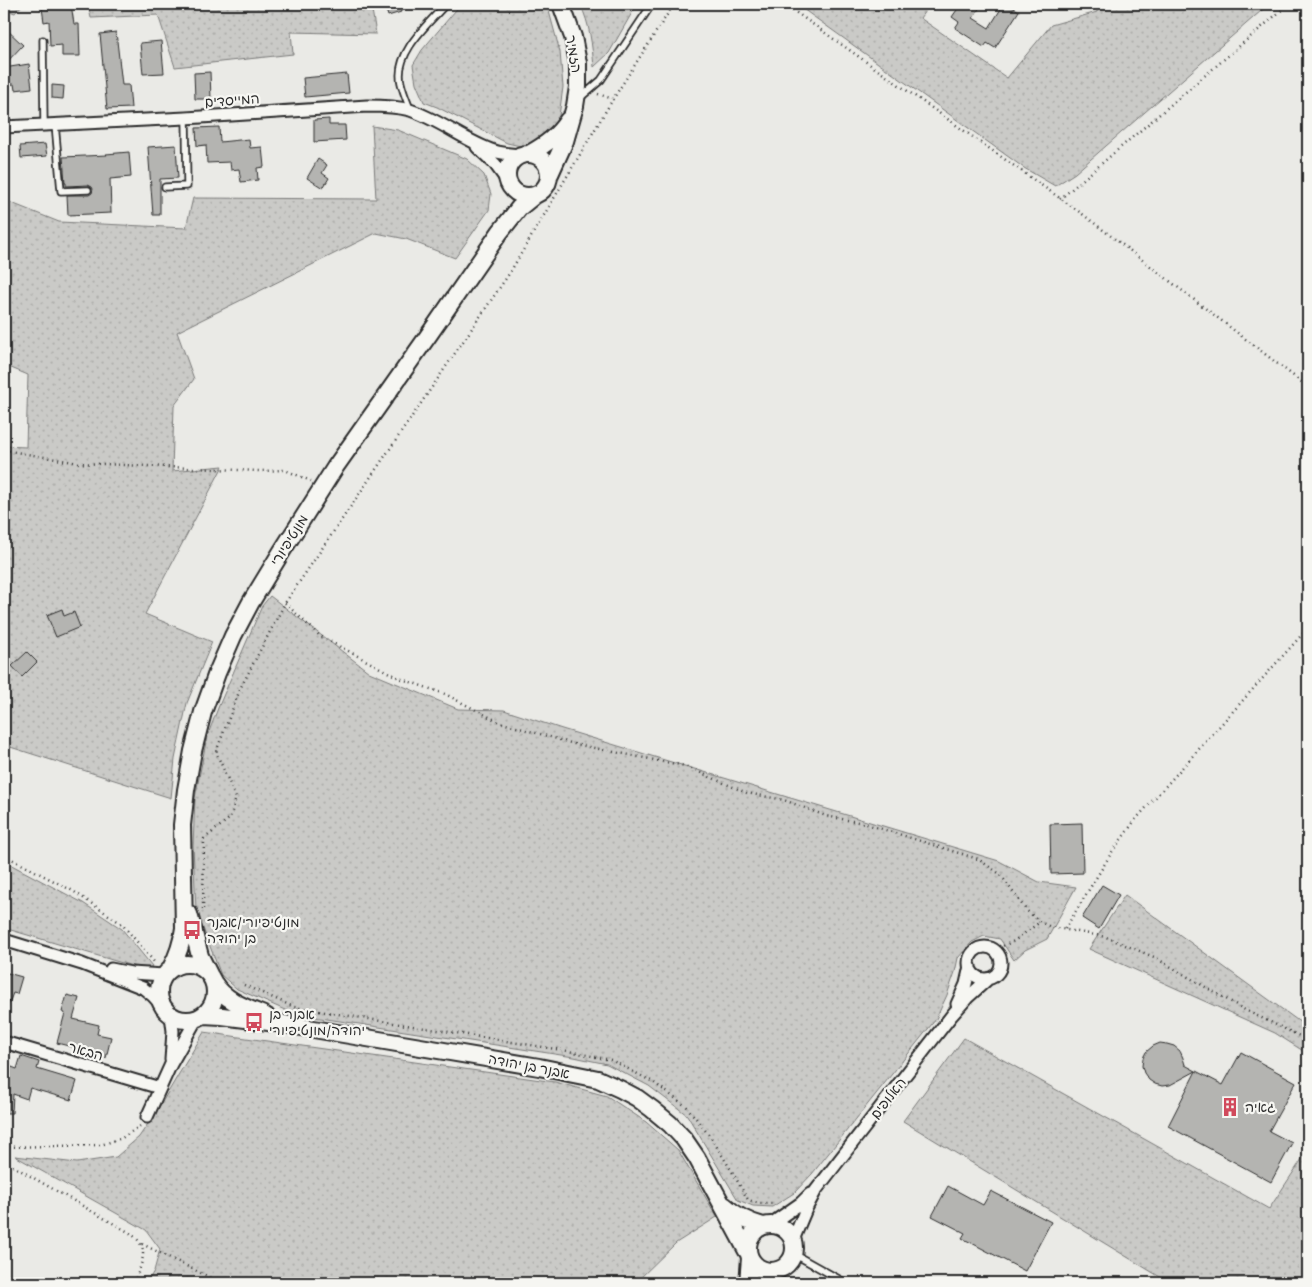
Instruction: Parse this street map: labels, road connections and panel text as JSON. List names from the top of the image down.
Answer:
{
  "streets": {
    "street": [
      "הזמיר",
      "המייסדים",
      "מונטיפיורי",
      "הבאר",
      "אבנר בן יהודה",
      "האלופים"
    ]
  },
  "crossings": [
    ["הזמיר", "המייסדים"],
    ["הזמיר", "מונטיפיורי"],
    ["המייסדים", "מונטיפיורי"],
    ["מונטיפיורי", "אבנר בן יהודה"],
    ["אבנר בן יהודה", "האלופים"]
  ],
  "places": {
    "bus stop": ["מונטיפיורי/אבנר בן יהודה", "אבנר בן יהודה/מונטיפיורי"],
    "building": ["גאיה"]
  }
}
